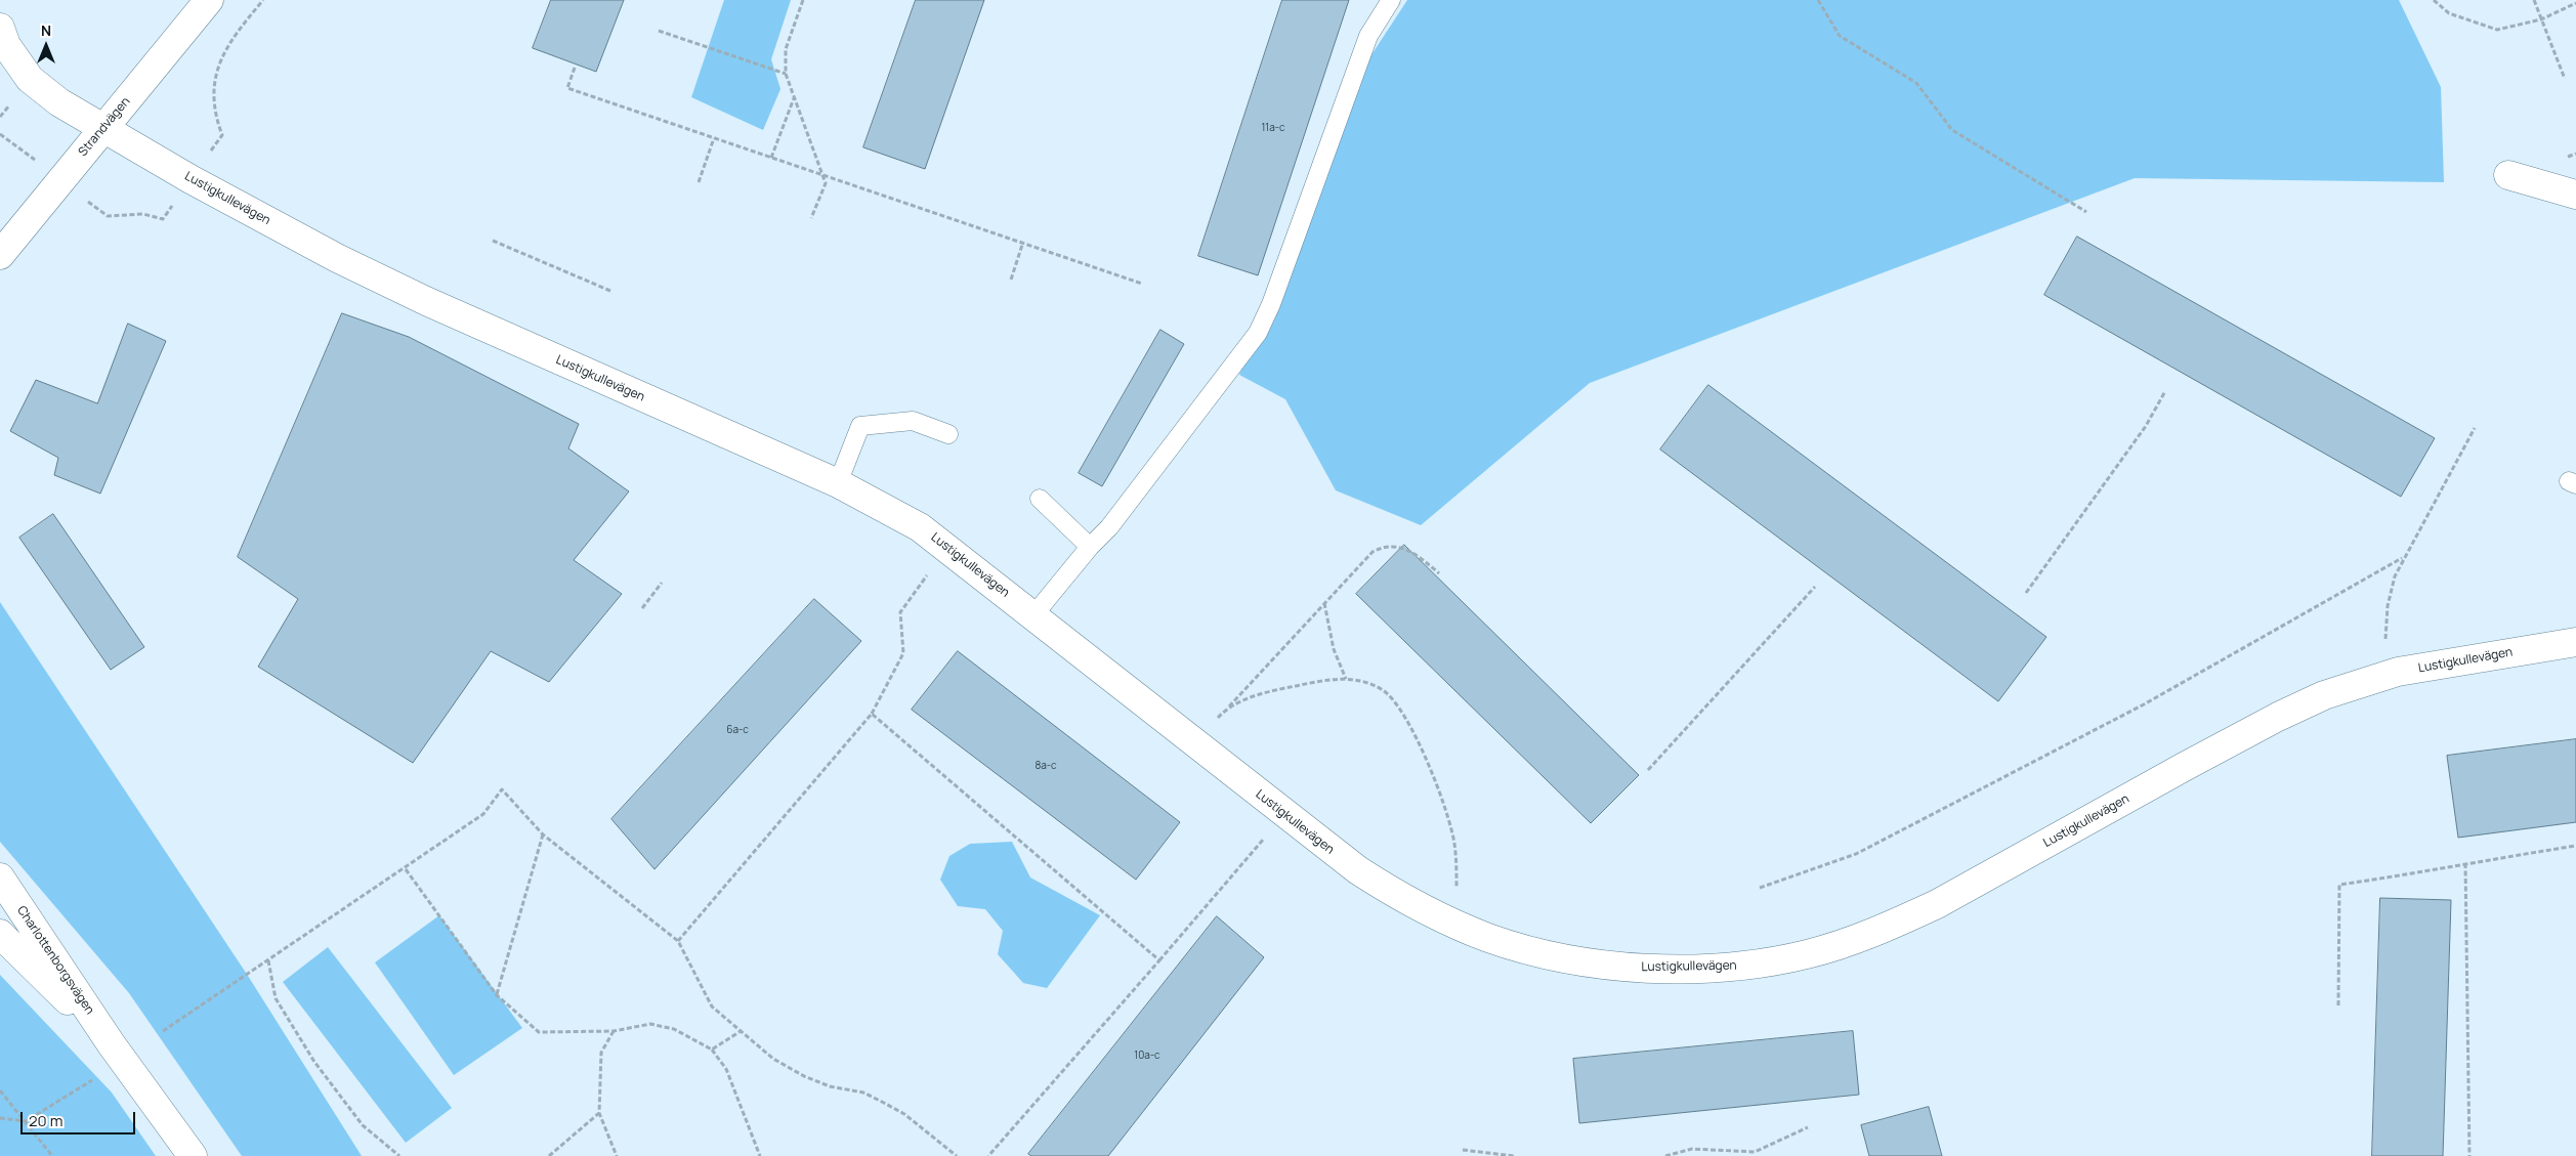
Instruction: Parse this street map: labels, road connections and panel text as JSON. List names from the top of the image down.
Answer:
{
  "streets": {
    "street": ["Strandvägen", "Lustigkullevägen", "Charlottenborgsvägen"]
  },
  "crossings": [
    ["Strandvägen", "Lustigkullevägen"]
  ],
  "house_numbers": [
    "11a-c",
    "6a-c",
    "8a-c",
    "10a-c"
  ],
  "scale_bar": "20 m",
  "north": "top"
}
